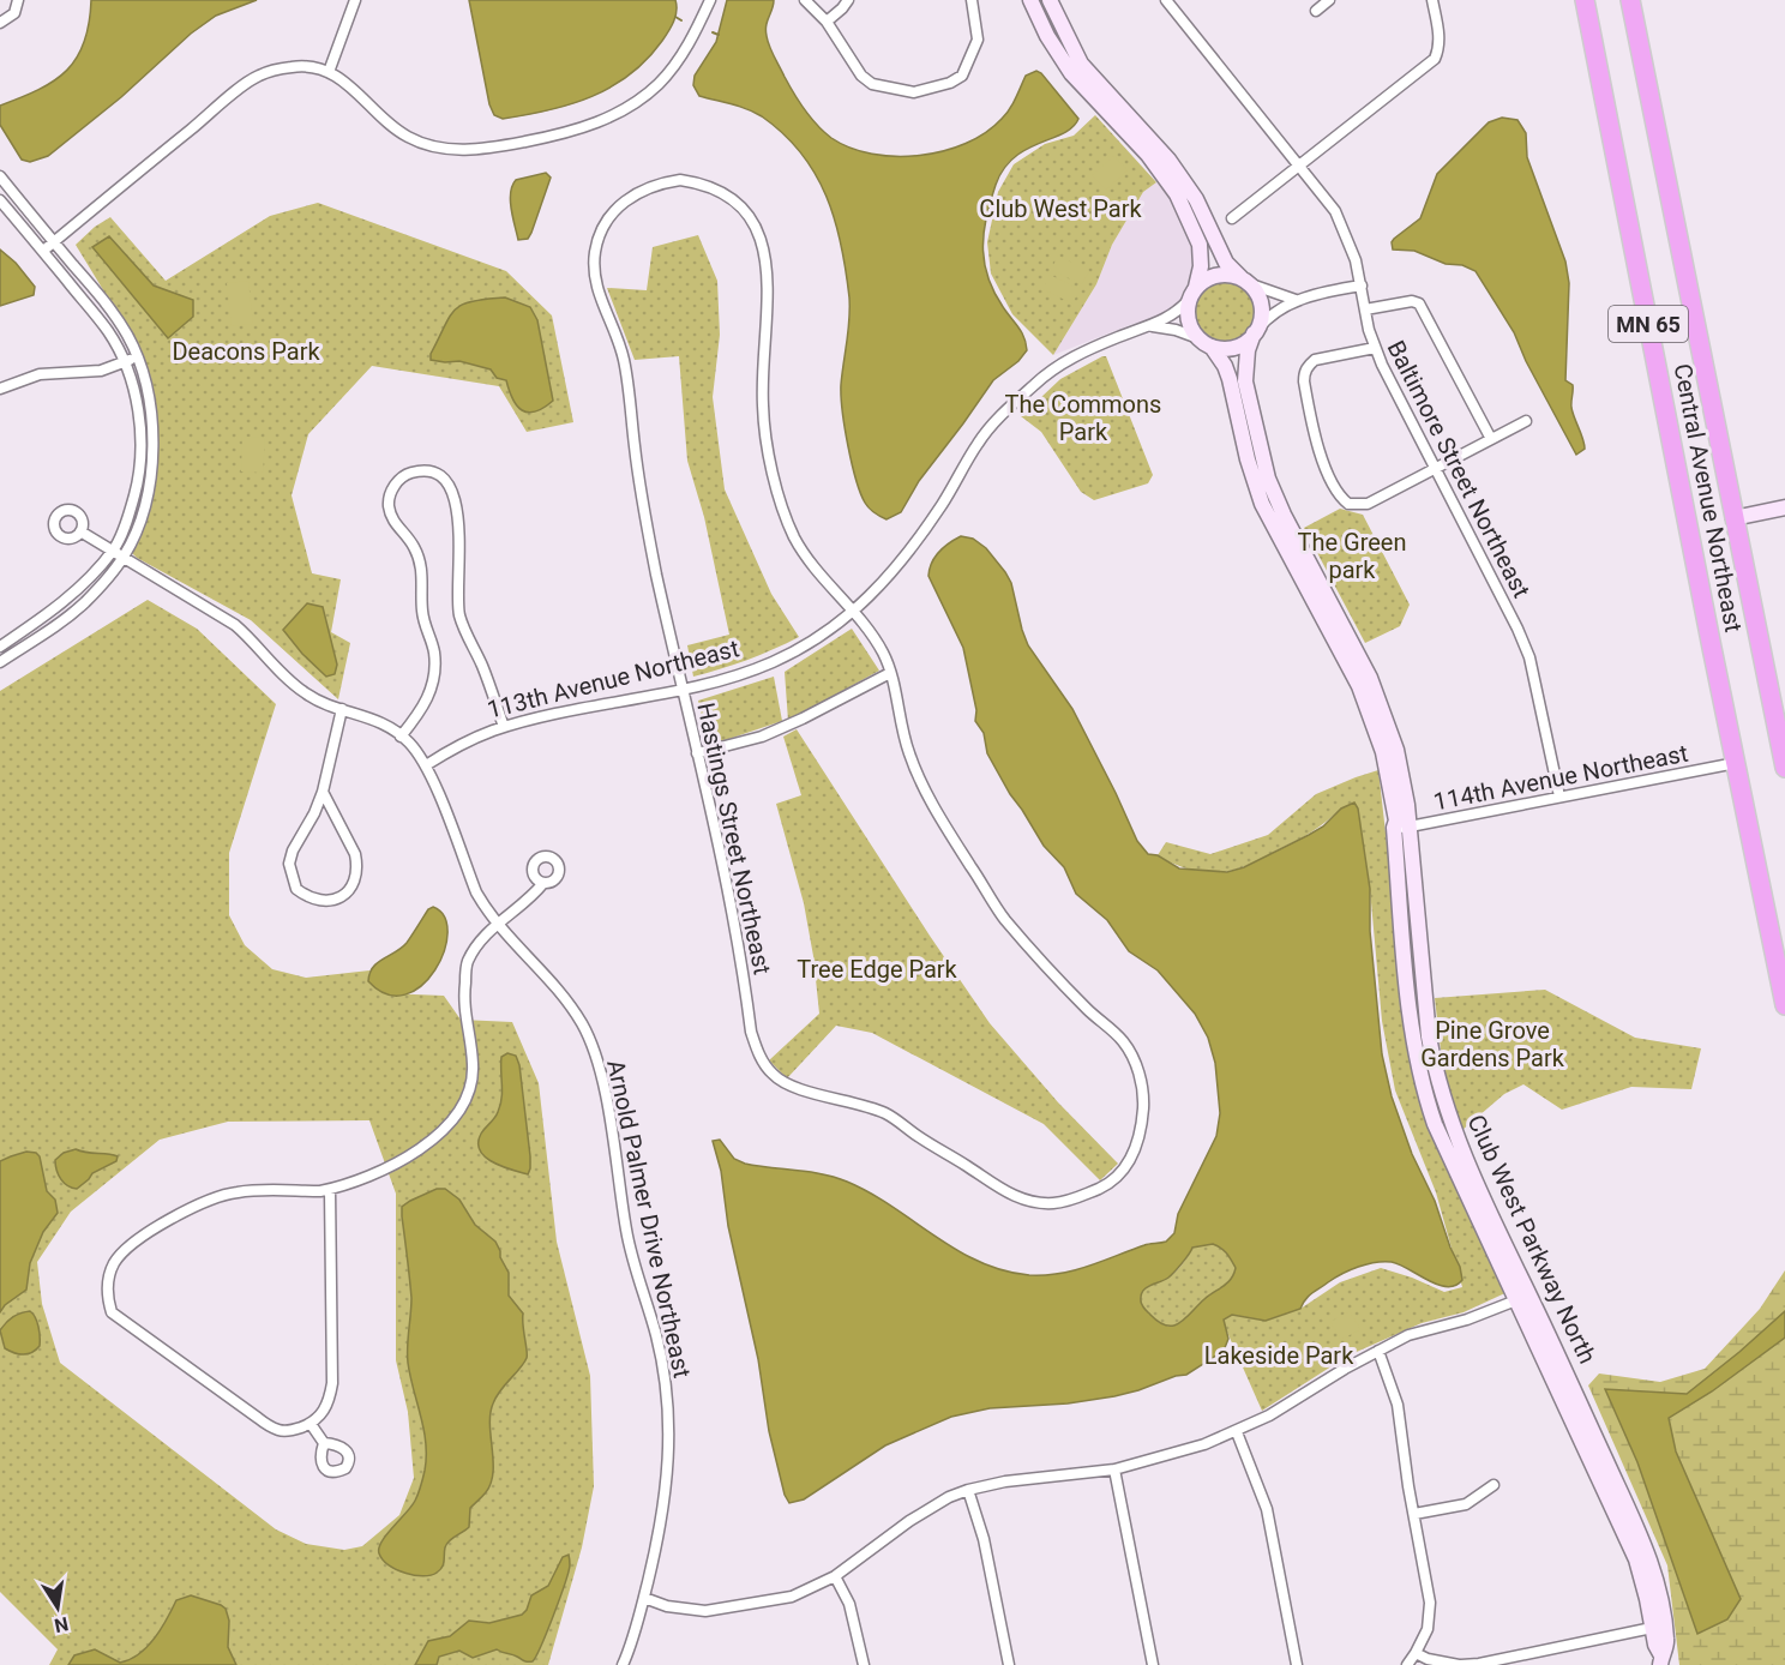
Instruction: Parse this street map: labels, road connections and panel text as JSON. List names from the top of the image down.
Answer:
{
  "streets": {
    "highway": ["MN 65", "Central Avenue Northeast"],
    "street": [
      "Baltimore Street Northeast",
      "113th Avenue Northeast",
      "114th Avenue Northeast",
      "Hastings Street Northeast",
      "Arnold Palmer Drive Northeast"
    ]
  },
  "crossings": [
    ["Baltimore Street Northeast", "114th Avenue Northeast"],
    ["Central Avenue Northeast", "114th Avenue Northeast"],
    ["113th Avenue Northeast", "Hastings Street Northeast"],
    ["113th Avenue Northeast", "Arnold Palmer Drive Northeast"]
  ],
  "parks": [
    "Club West Park",
    "Deacons Park",
    "The Commons Park",
    "The Green park",
    "Tree Edge Park",
    "Pine Grove Gardens Park",
    "Lakeside Park"
  ],
  "north": "bottom"
}
